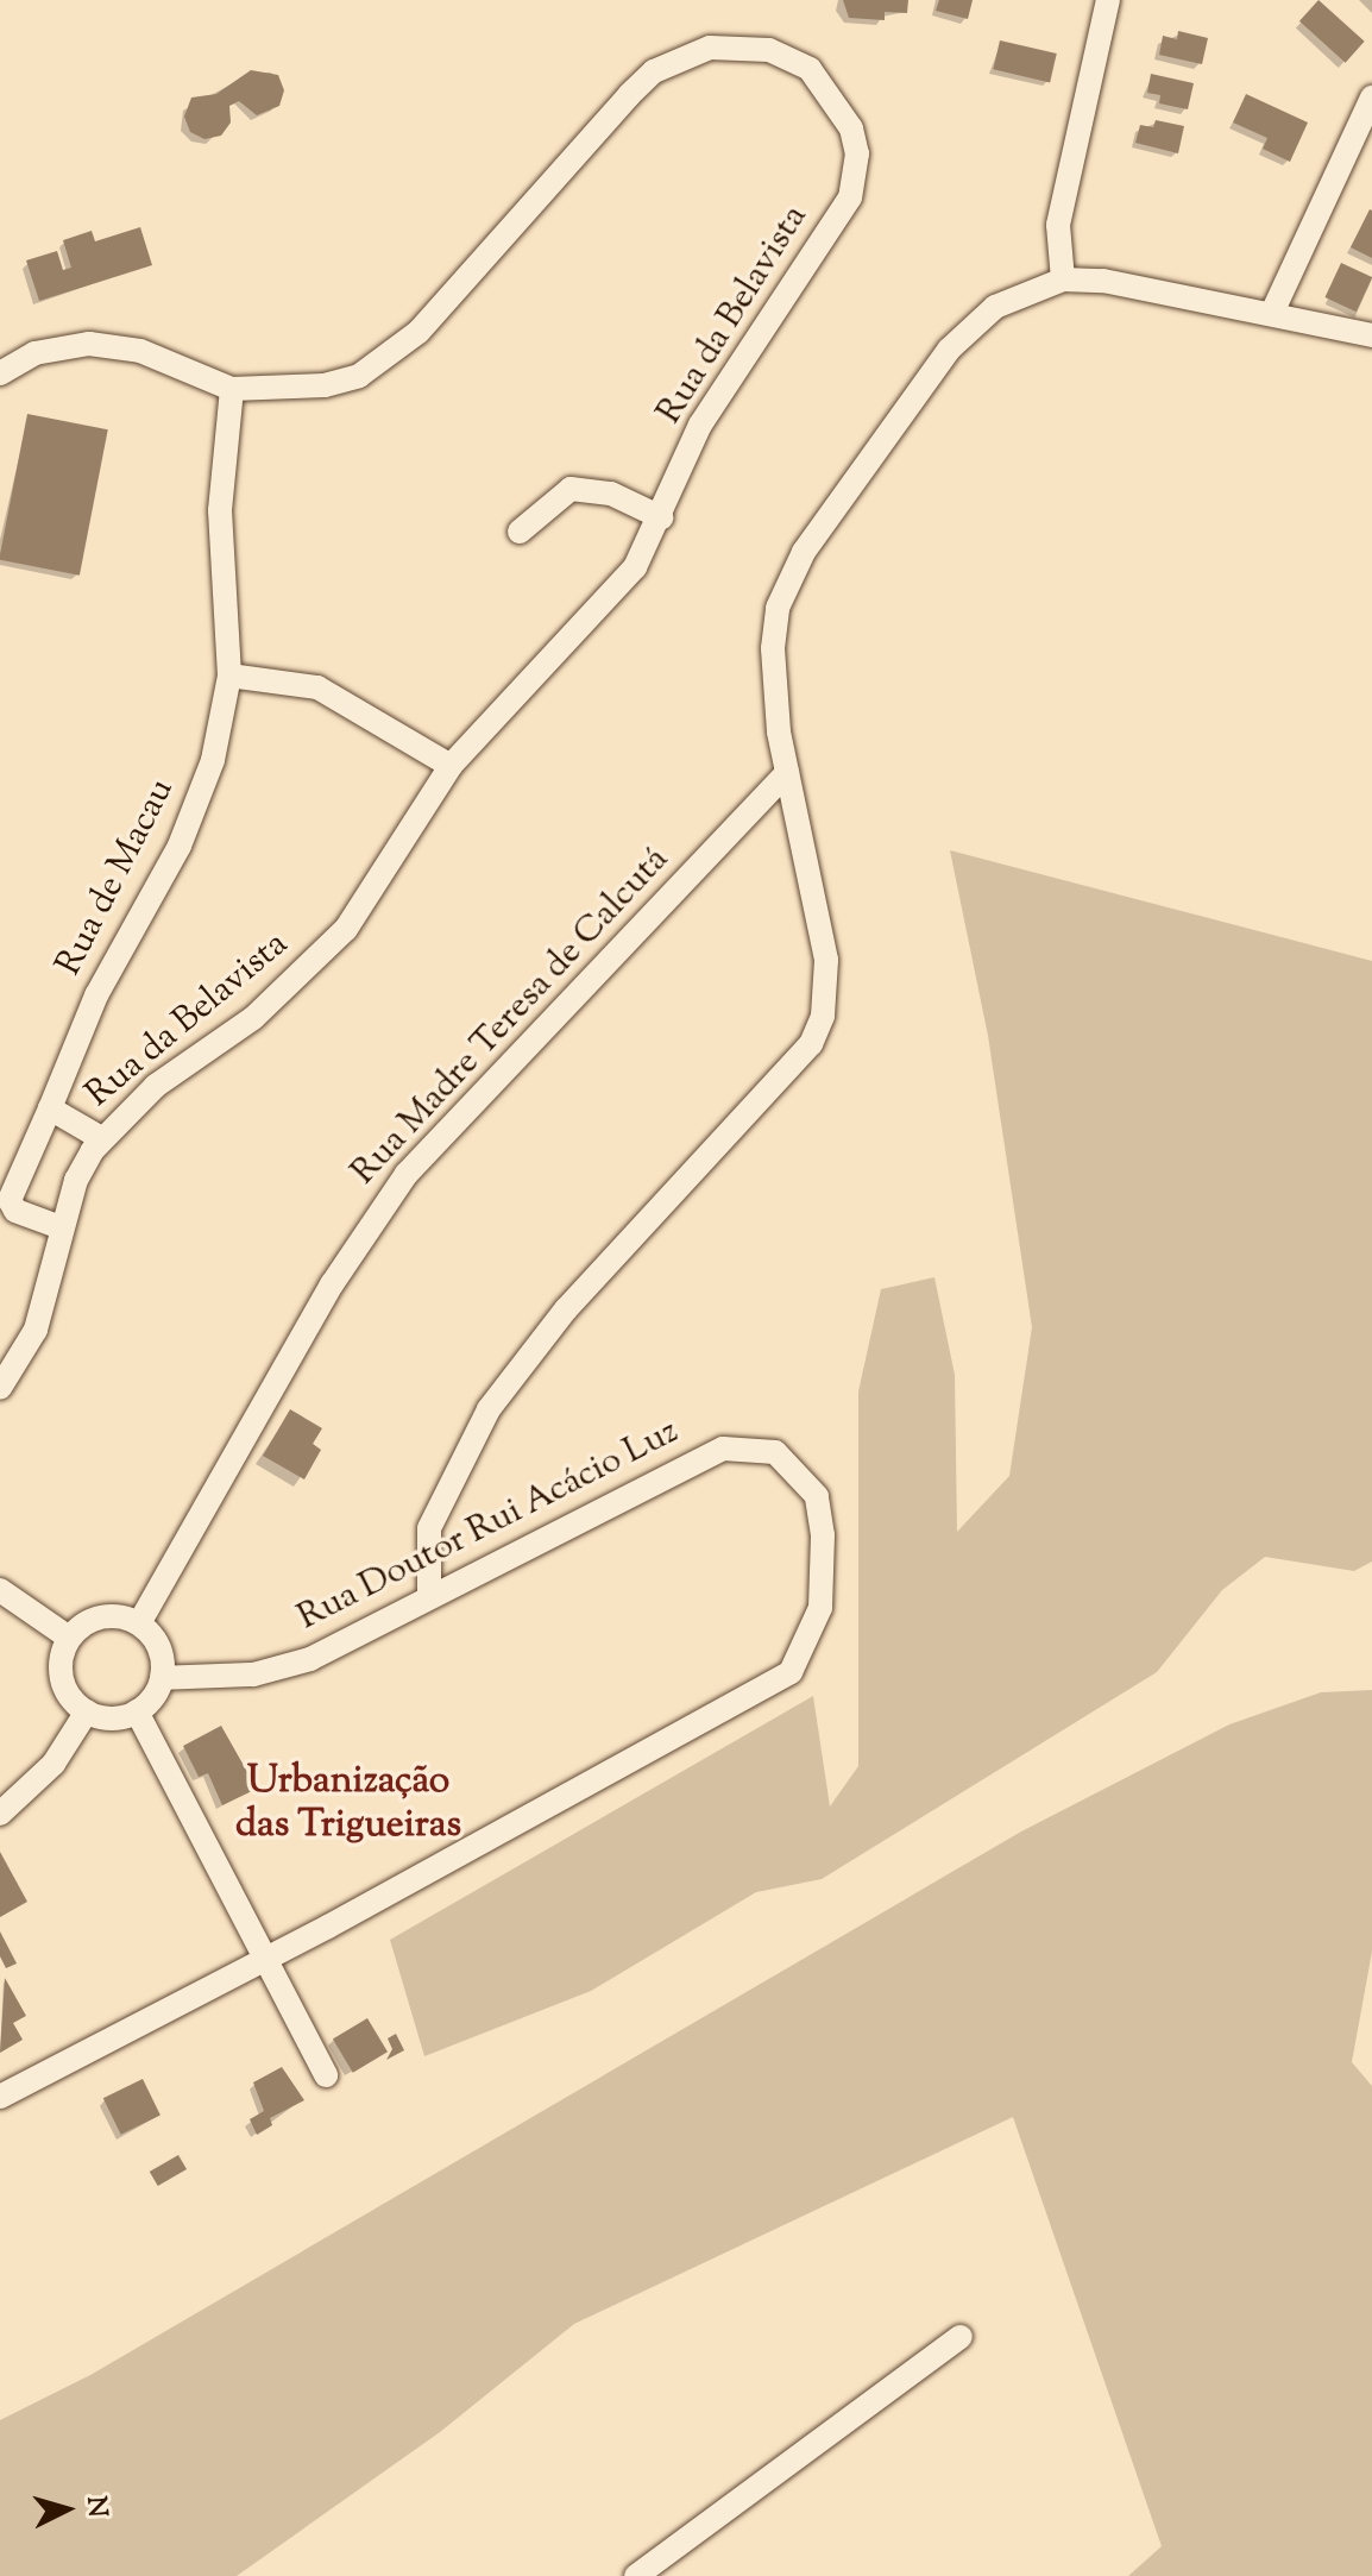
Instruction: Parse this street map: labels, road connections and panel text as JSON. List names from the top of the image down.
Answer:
{
  "streets": {
    "street": [
      "Rua da Belavista",
      "Rua de Macau",
      "Rua Madre Teresa de Calcutá",
      "Rua Doutor Rui Acácio Luz"
    ]
  },
  "crossings": [
    ["Rua da Belavista", "Rua de Macau"],
    ["Rua Madre Teresa de Calcutá", "Rua Doutor Rui Acácio Luz"]
  ],
  "districts": ["Urbanização das Trigueiras"],
  "north": "right"
}
